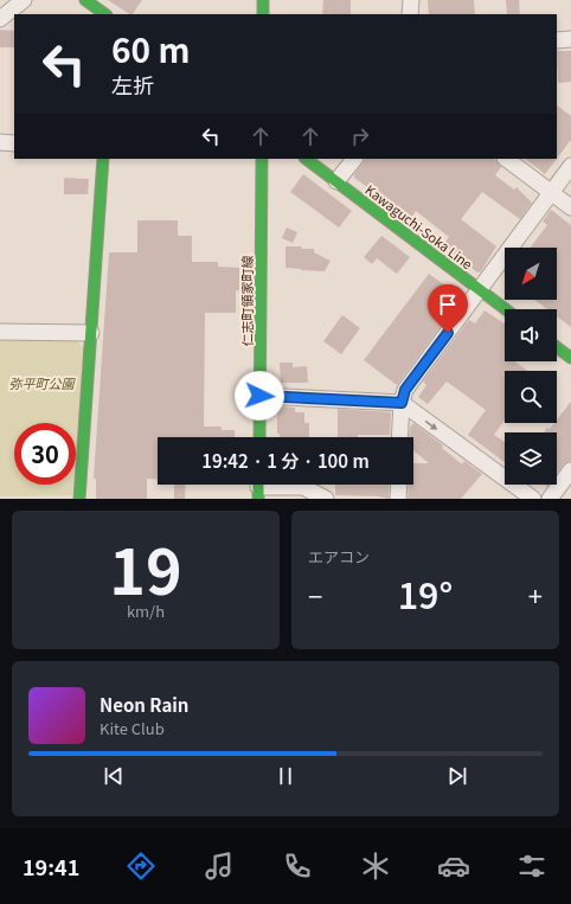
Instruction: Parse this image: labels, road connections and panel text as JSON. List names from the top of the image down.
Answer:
{
  "streets": {
    "street": ["Kawaguchi-Soka Line", "仁志町領家町線"]
  },
  "parks": ["弥平町公園"],
  "north": "bottom left",
  "page": {
    "turn": ["60 m", "左折"],
    "limit": "30",
    "trip": "19:42 · 1 分 · 100 m",
    "tile": [
      ["19", "km/h"],
      "エアコン"
    ],
    "heat": ["−", "19°", "+"],
    "song": ["Neon Rain", "Kite Club"],
    "tabs": "19:41"
  }
}
